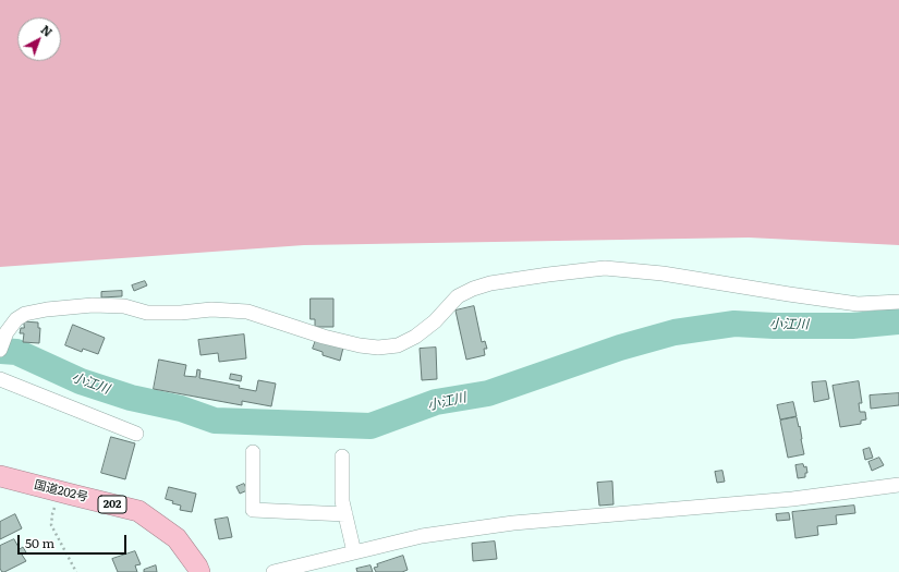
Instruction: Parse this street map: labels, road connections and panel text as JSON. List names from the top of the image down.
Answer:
{
  "streets": {
    "highway": ["国道202号", "202"]
  },
  "water": ["小江川"],
  "scale_bar": "50 m",
  "north": "top right"
}
